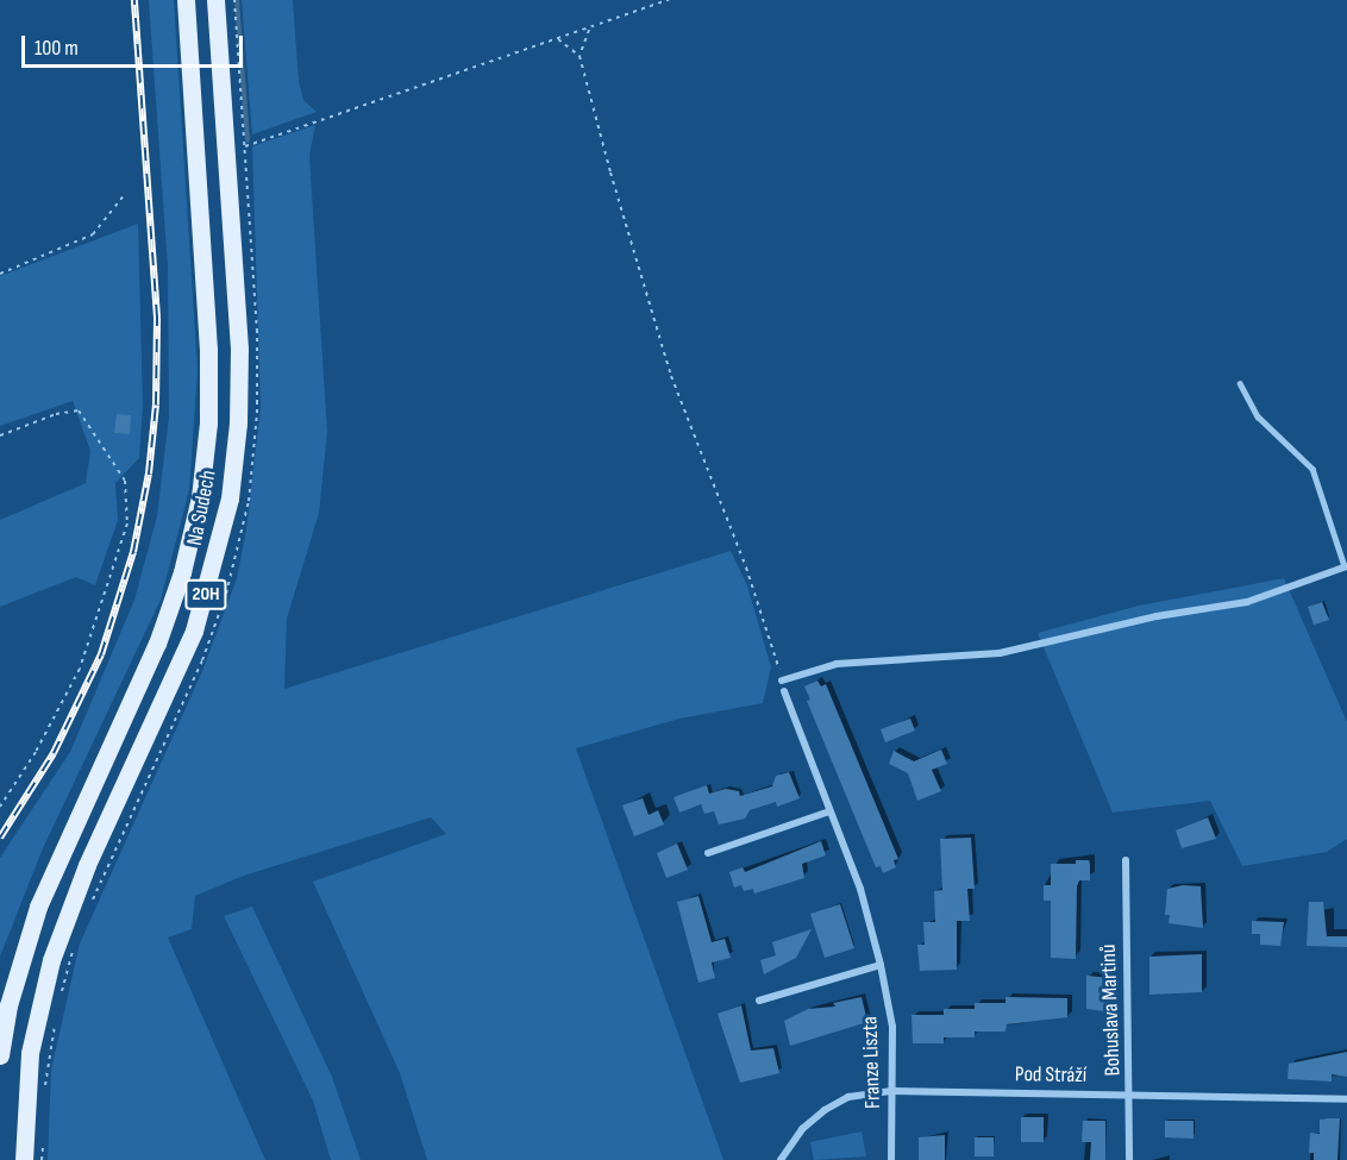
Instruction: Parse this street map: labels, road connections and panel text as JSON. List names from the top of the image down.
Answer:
{
  "streets": {
    "main road": ["Na Sudech", "20H"],
    "street": ["Bohuslava Martinů", "Franze Liszta", "Pod Stráží"]
  },
  "crossings": [
    ["Bohuslava Martinů", "Pod Stráží"],
    ["Franze Liszta", "Pod Stráží"]
  ],
  "scale_bar": "100 m"
}
